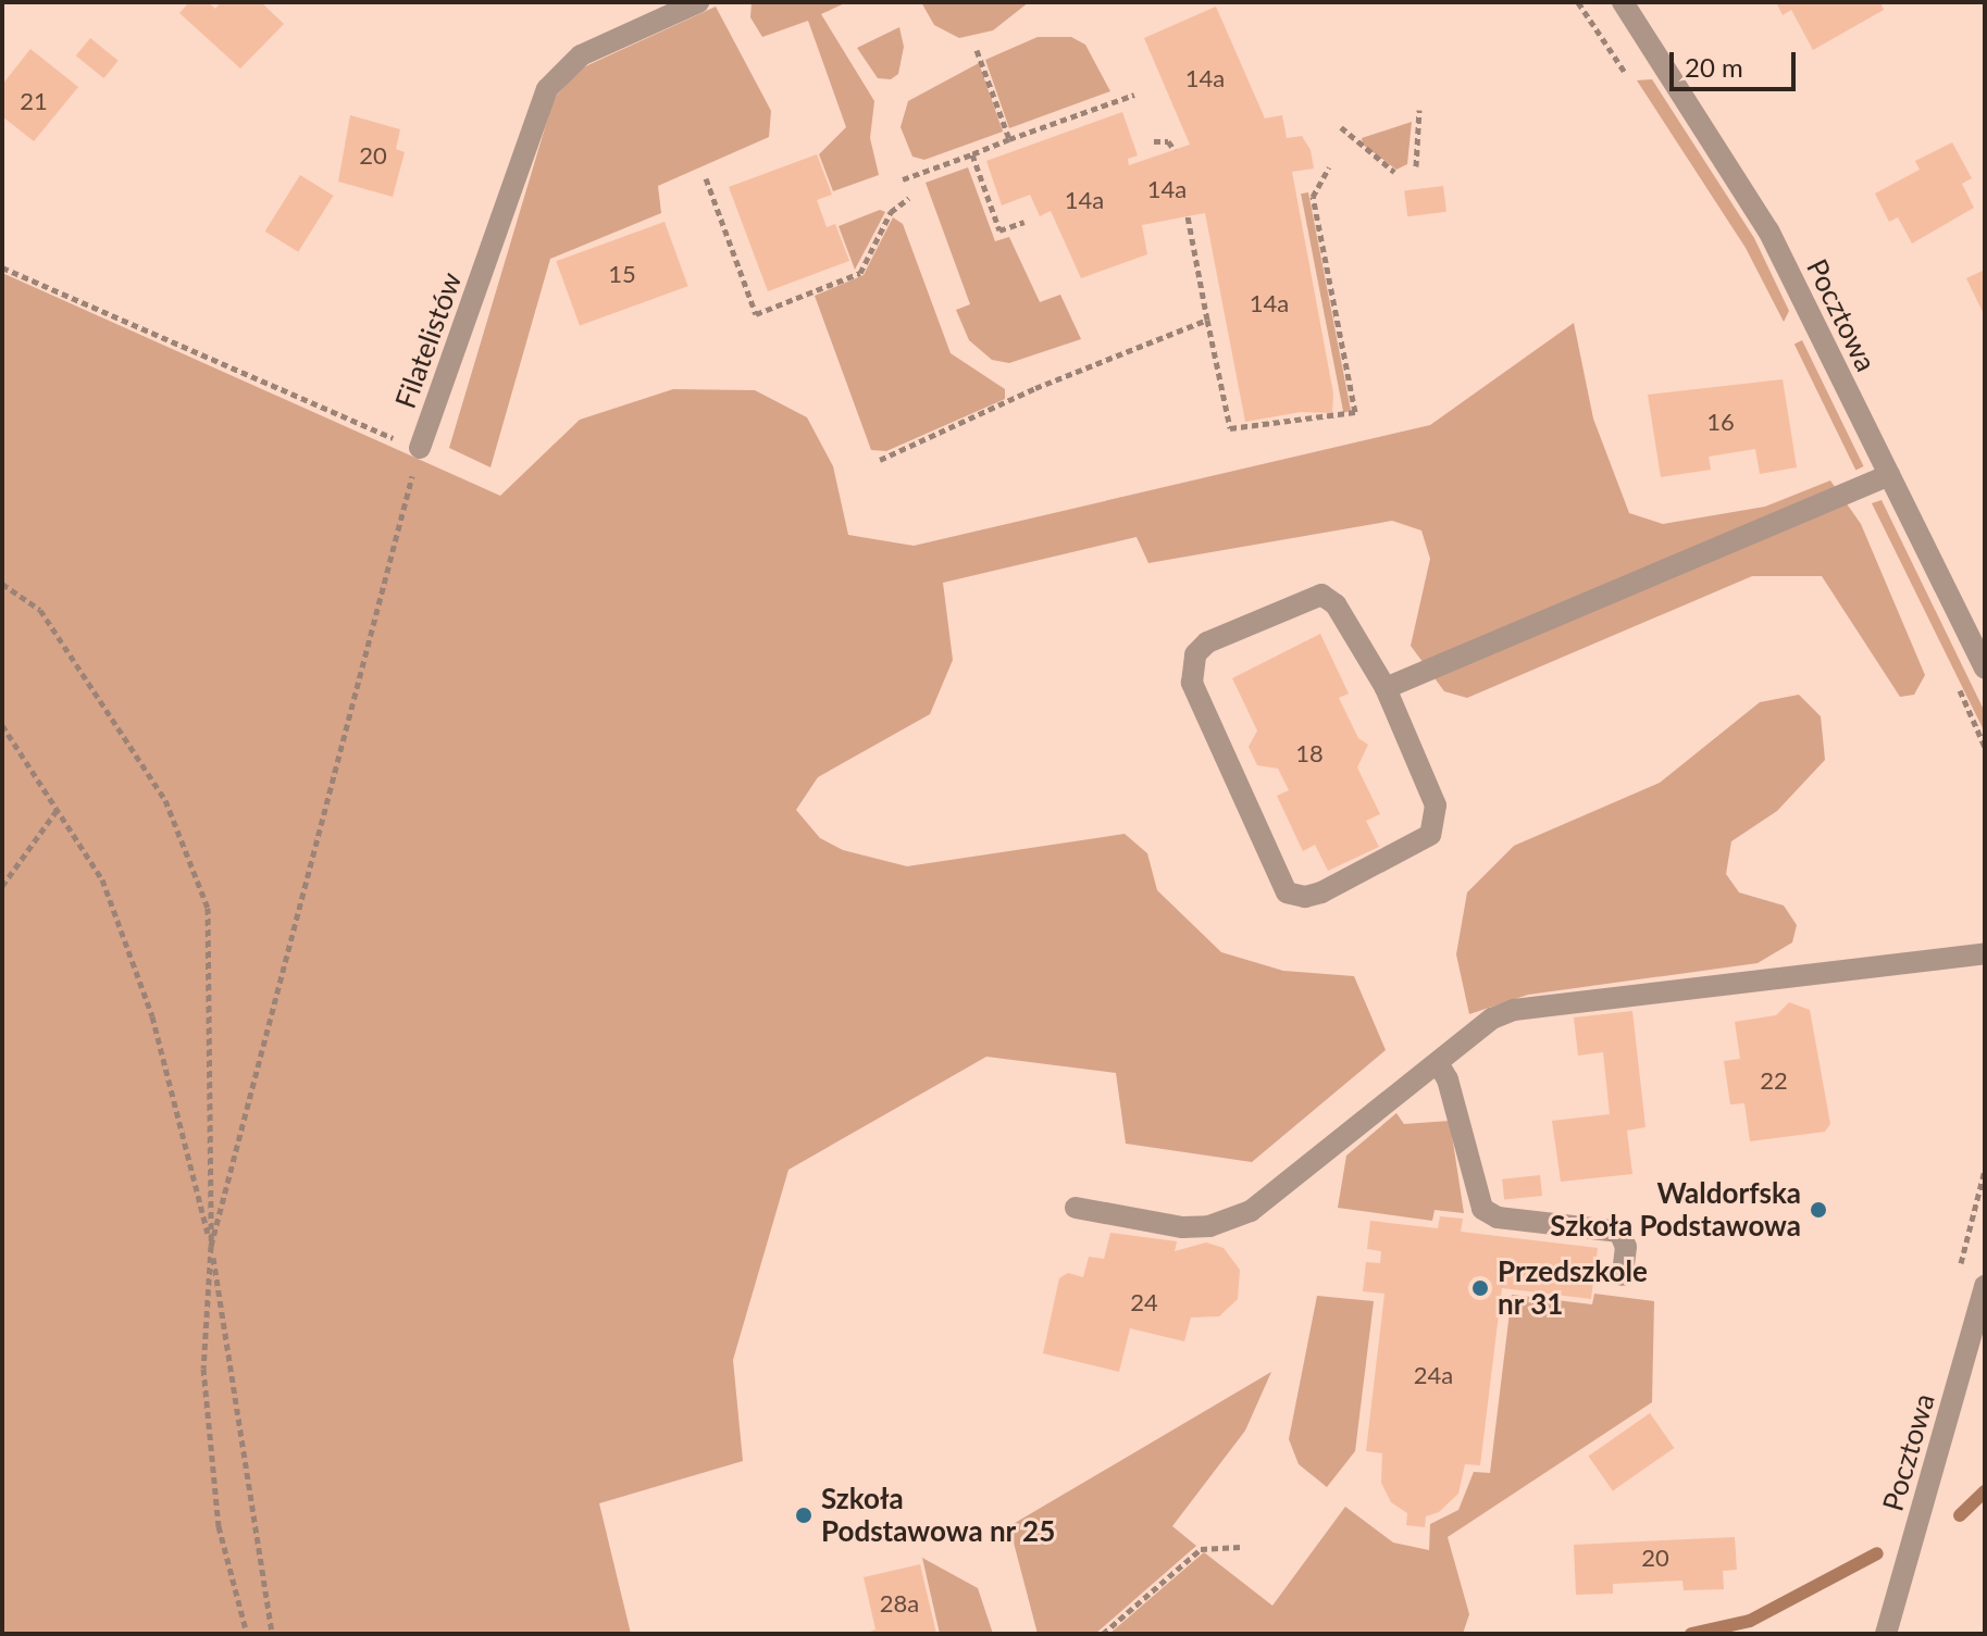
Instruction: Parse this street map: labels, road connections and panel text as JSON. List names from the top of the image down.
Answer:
{
  "streets": {
    "street": ["Pocztowa", "Filatelistów"]
  },
  "places": ["Waldorfska Szkoła Podstawowa", "Przedszkole nr 31", "Szkoła Podstawowa nr 25"],
  "house_numbers": [
    "14a",
    "21",
    "20",
    "14a",
    "14a",
    "15",
    "14a",
    "16",
    "18",
    "22",
    "24",
    "24a",
    "20",
    "28a"
  ],
  "scale_bar": "20 m"
}
